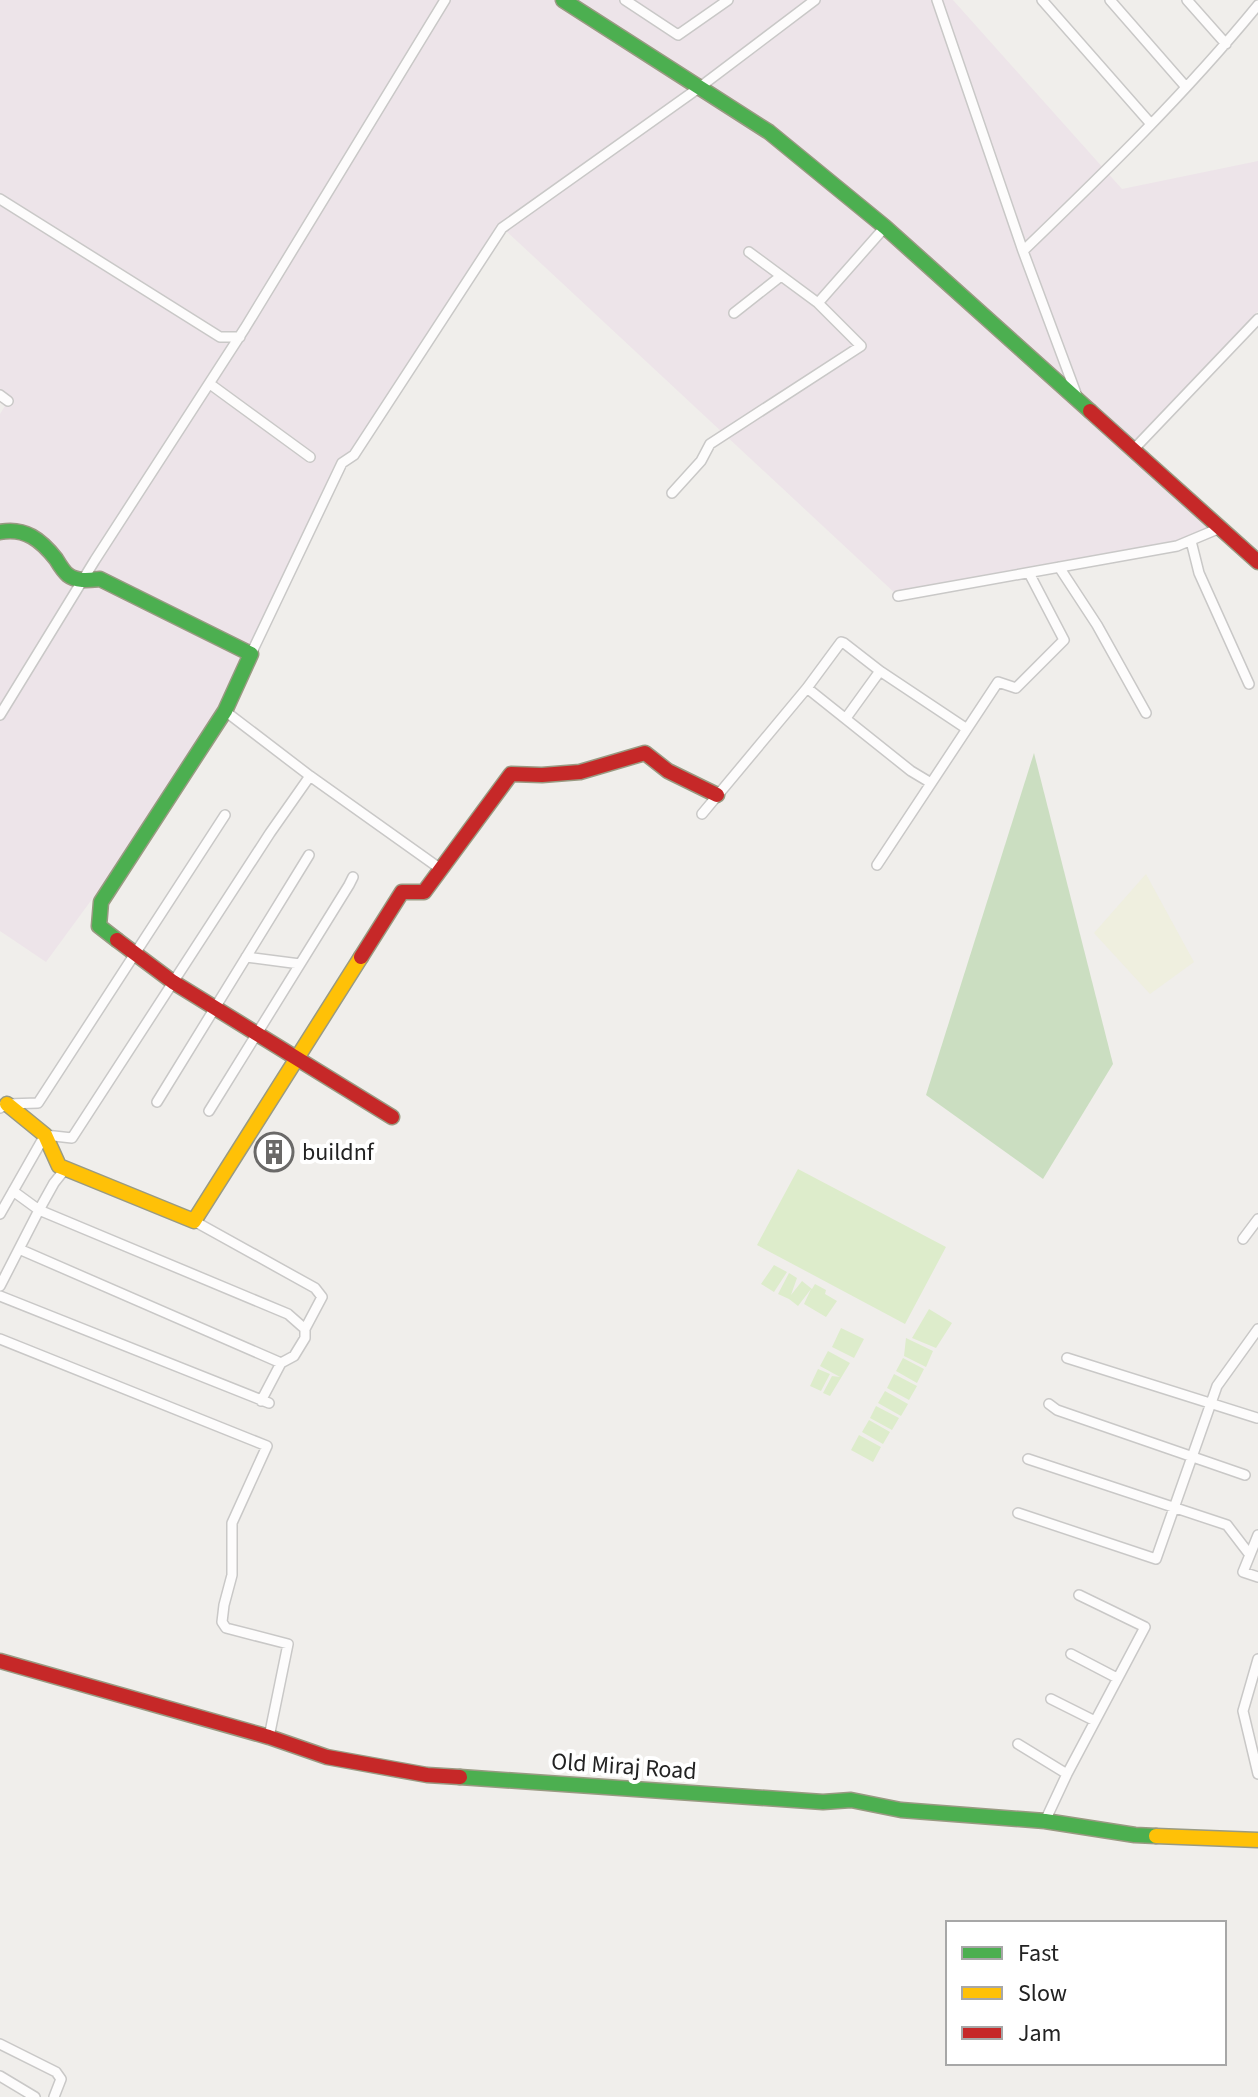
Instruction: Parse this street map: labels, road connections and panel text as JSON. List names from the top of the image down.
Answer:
{
  "streets": {
    "main road": ["Old Miraj Road"]
  },
  "places": {
    "building": ["buildnf"]
  },
  "legend": ["Fast", "Slow", "Jam"]
}
